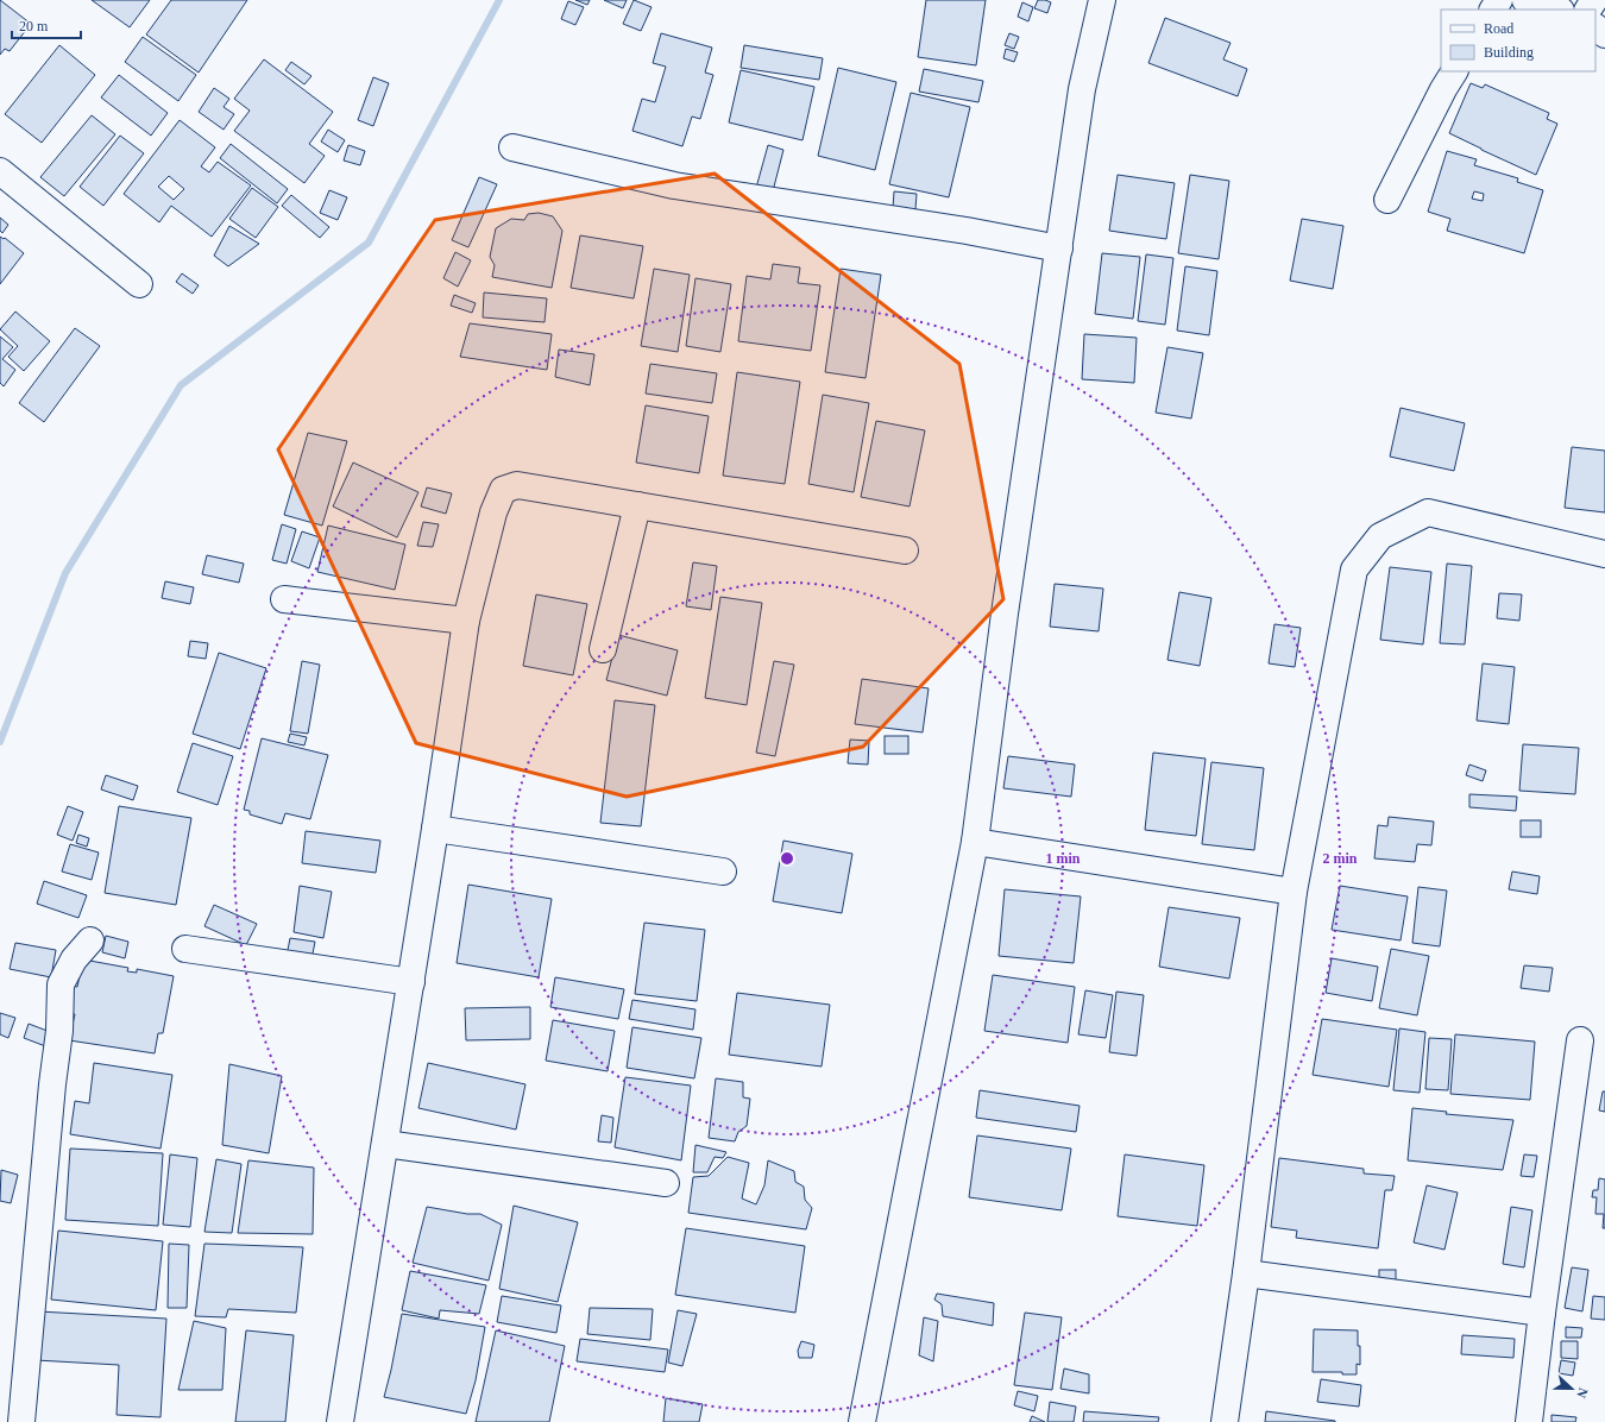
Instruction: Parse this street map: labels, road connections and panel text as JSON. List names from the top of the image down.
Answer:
{
  "legend": ["Road", "Building"],
  "scale_bar": "20 m",
  "north": "right",
  "rings": ["1 min", "2 min"]
}
